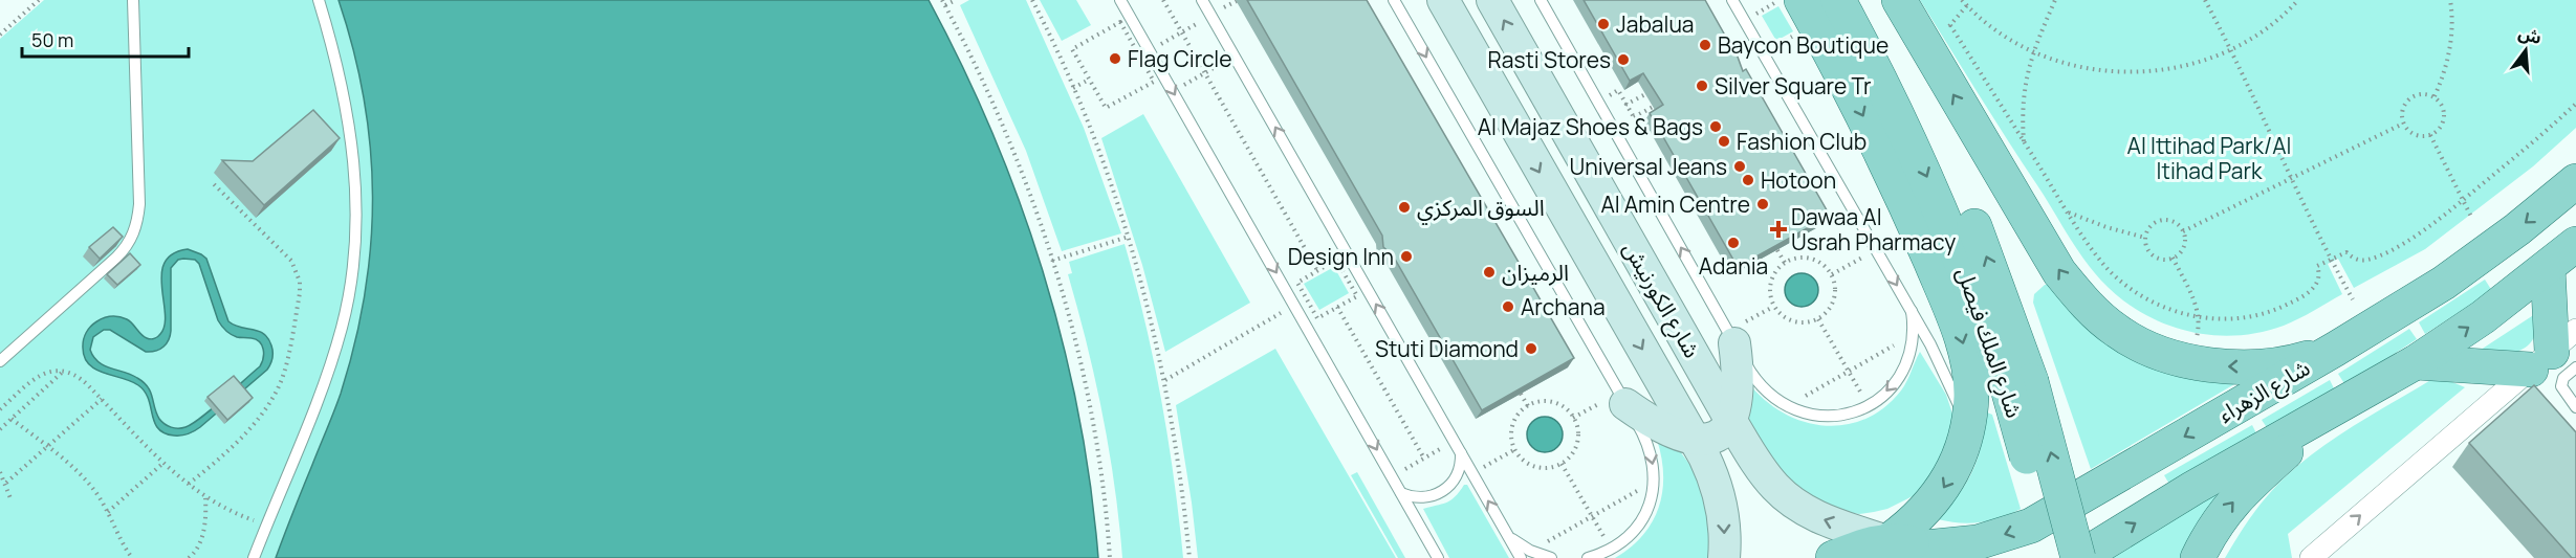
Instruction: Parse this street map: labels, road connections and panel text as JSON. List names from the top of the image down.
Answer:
{
  "streets": {
    "main road": ["شارع الكورنيش", "شارع الملك فيصل", "شارع الزهراء"]
  },
  "crossings": [
    ["شارع الكورنيش", "شارع الزهراء"]
  ],
  "parks": ["Al Ittihad Park/Al Itihad Park"],
  "places": {
    "other": [
      "Jabalua",
      "Baycon Boutique",
      "Flag Circle",
      "Rasti Stores",
      "Silver Square Tr",
      "Al Majaz Shoes & Bags",
      "Fashion Club",
      "Universal Jeans",
      "Hotoon",
      "Al Amin Centre",
      "السوق المركزي",
      "Adania",
      "Design Inn",
      "الرميزان",
      "Archana",
      "Stuti Diamond"
    ],
    "health": ["Dawaa Al Usrah Pharmacy"]
  },
  "scale_bar": "50 m",
  "north": "top"
}
